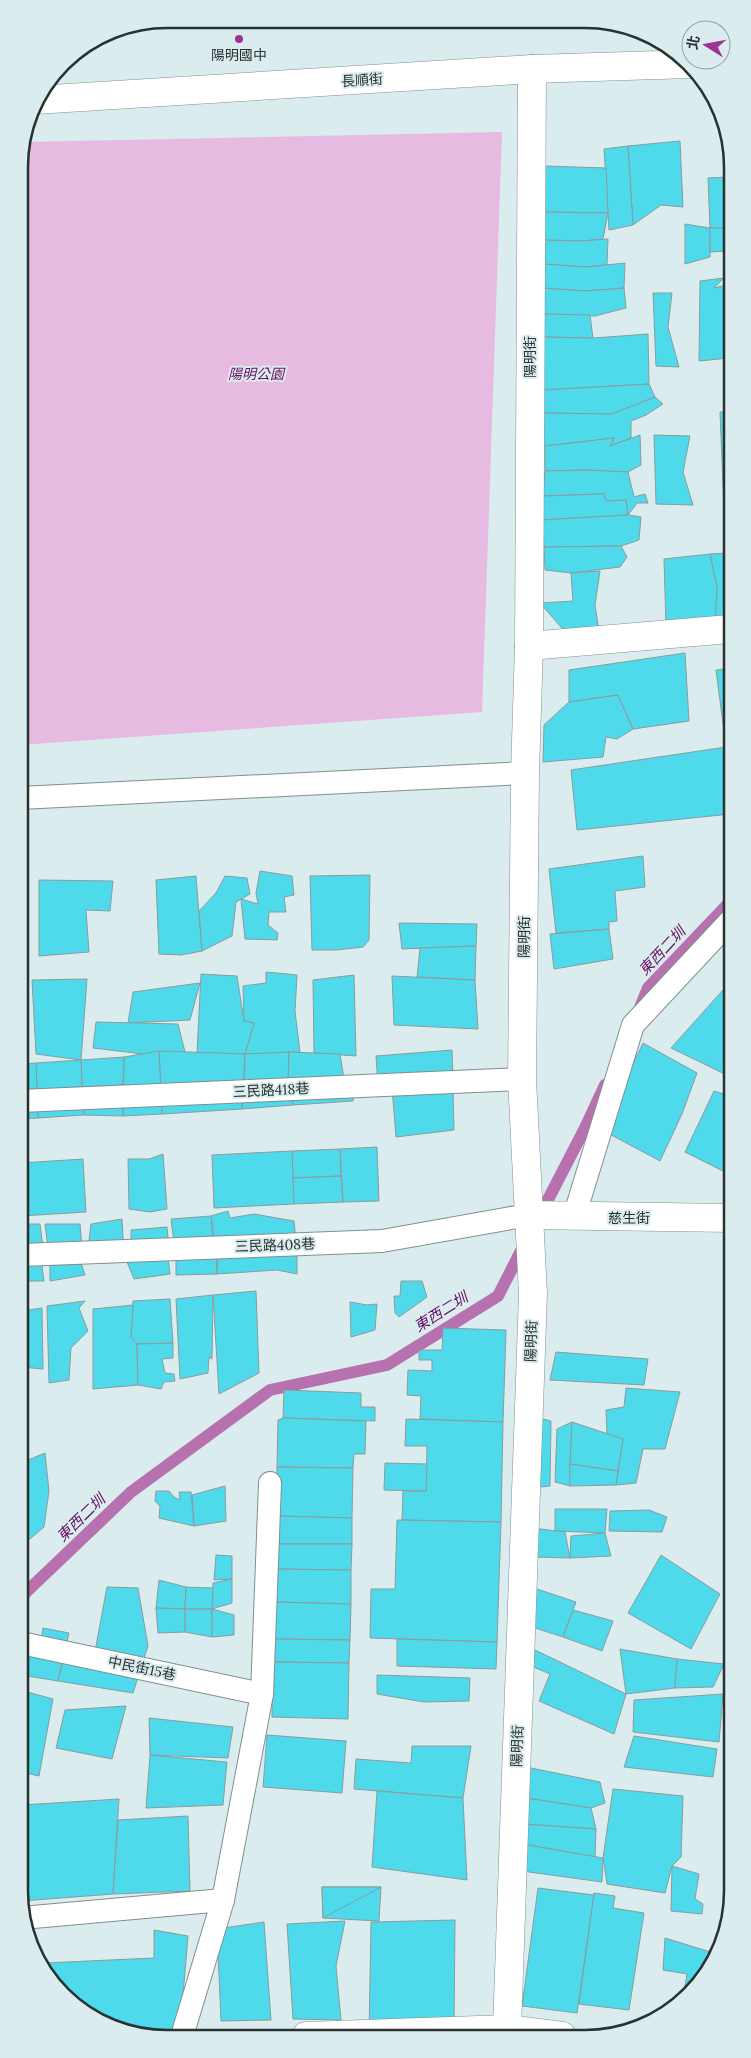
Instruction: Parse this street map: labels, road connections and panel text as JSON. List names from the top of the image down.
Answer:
{
  "streets": {
    "street": ["長順街", "陽明街", "慈生街"],
    "lane": ["三民路418巷", "三民路408巷", "中民街15巷"]
  },
  "crossings": [
    ["長順街", "陽明街"],
    ["陽明街", "三民路418巷"],
    ["陽明街", "慈生街"],
    ["陽明街", "三民路408巷"],
    ["慈生街", "三民路408巷"]
  ],
  "water": ["東西二圳"],
  "parks": ["陽明公園"],
  "places": ["陽明國中"],
  "north": "left"
}
